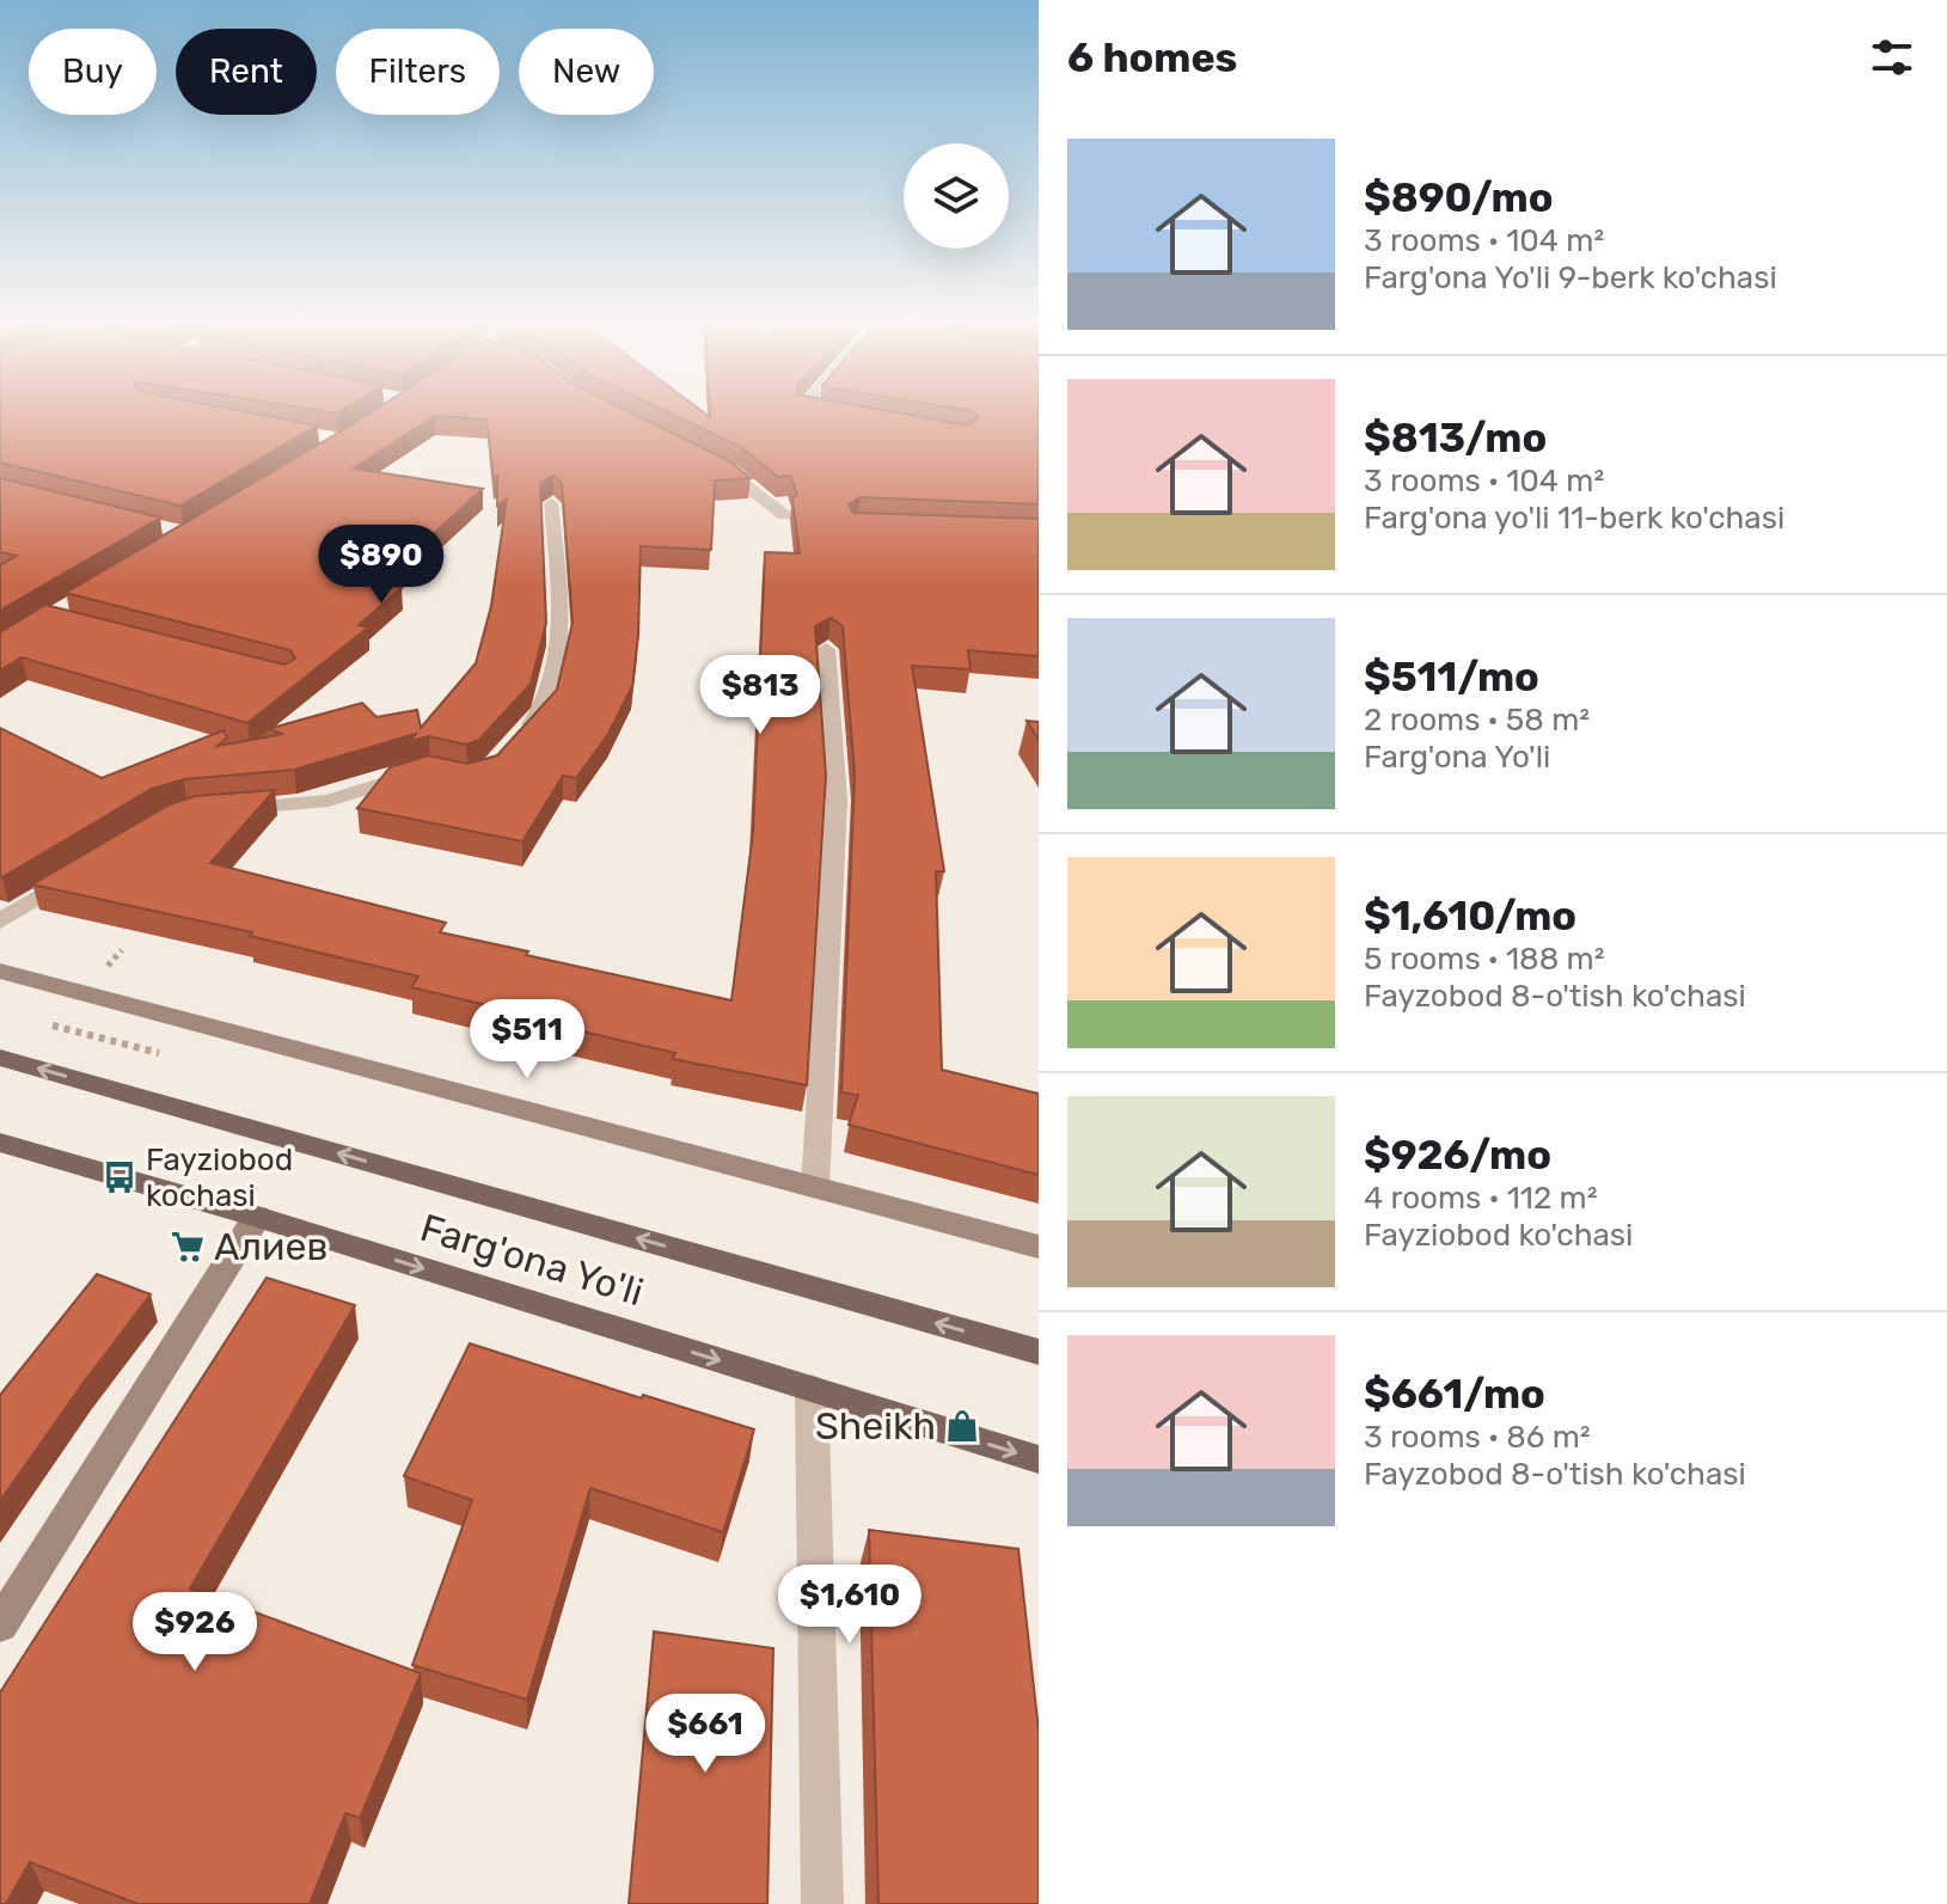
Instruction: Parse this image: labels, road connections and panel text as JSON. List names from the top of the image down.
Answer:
{
  "streets": {
    "main road": ["Farg'ona Yo'li"]
  },
  "places": {
    "bus stop": ["Fayziobod kochasi"],
    "supermarket": ["Алиев"],
    "shop": ["Sheikh"]
  },
  "page": {
    "heading": "6 homes",
    "chip": [
      "Buy",
      "Rent",
      "Filters",
      "New"
    ],
    "list": [
      {
        "name": "$890/mo",
        "note": "3 rooms · 104 m² · Farg'ona Yo'li 9-berk ko'chasi"
      },
      {
        "name": "$813/mo",
        "note": "3 rooms · 104 m² · Farg'ona yo'li 11-berk ko'chasi"
      },
      {
        "name": "$511/mo",
        "note": "2 rooms · 58 m² · Farg'ona Yo'li"
      },
      {
        "name": "$1,610/mo",
        "note": "5 rooms · 188 m² · Fayzobod 8-o'tish ko'chasi"
      },
      {
        "name": "$926/mo",
        "note": "4 rooms · 112 m² · Fayziobod ko'chasi"
      },
      {
        "name": "$661/mo",
        "note": "3 rooms · 86 m² · Fayzobod 8-o'tish ko'chasi"
      }
    ],
    "price": [
      "$890",
      "$813",
      "$511",
      "$1,610",
      "$926",
      "$661"
    ]
  }
}
